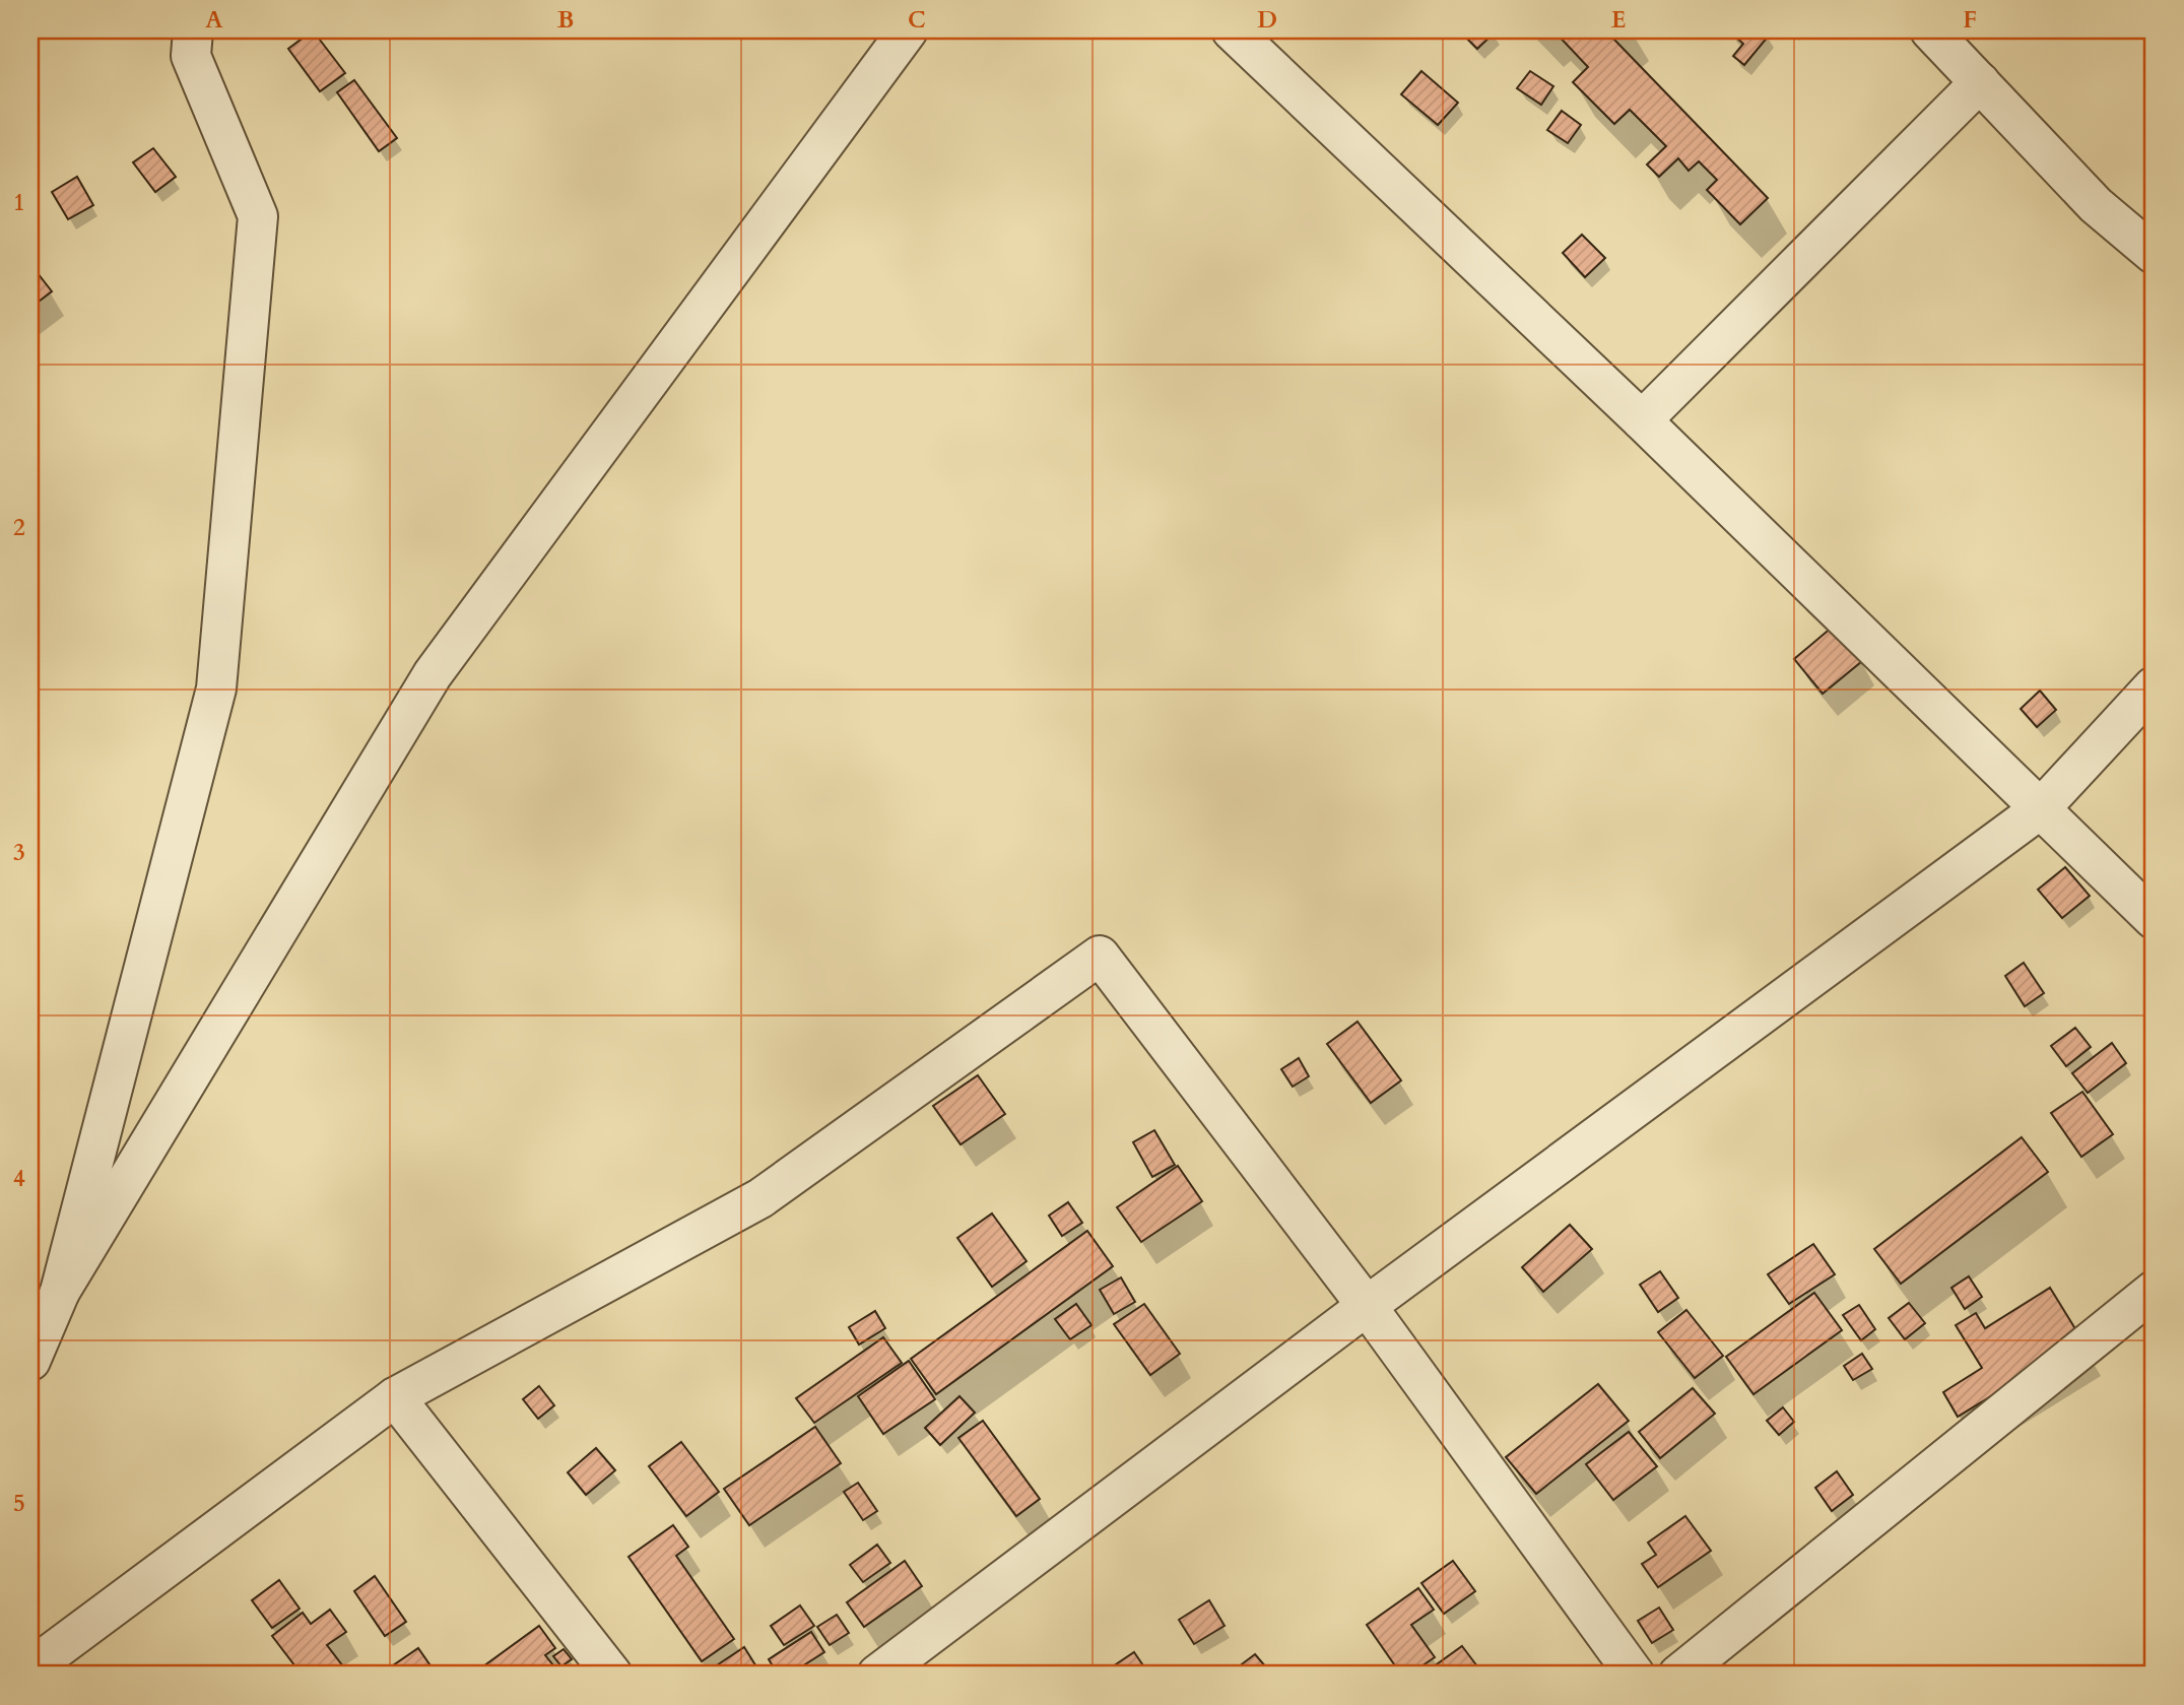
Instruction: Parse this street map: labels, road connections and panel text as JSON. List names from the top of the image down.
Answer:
{
  "grid": {
    "columns": [
      "A",
      "B",
      "C",
      "D",
      "E",
      "F"
    ],
    "rows": [
      "1",
      "2",
      "3",
      "4",
      "5"
    ]
  }
}
